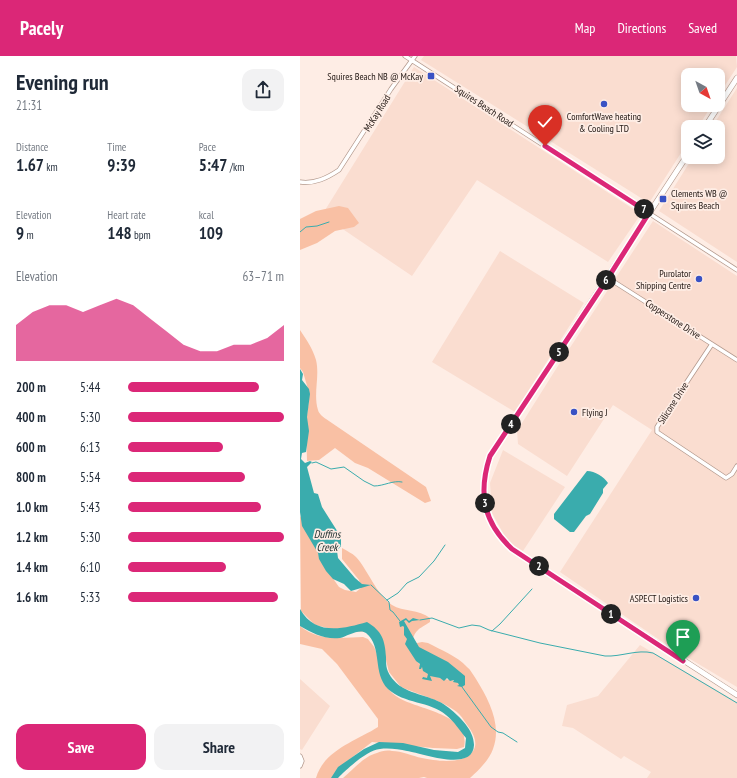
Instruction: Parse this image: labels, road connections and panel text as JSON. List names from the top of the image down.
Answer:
{
  "streets": {
    "street": [
      "Squires Beach Road",
      "McKay Road",
      "Copperstone Drive",
      "Silicone Drive"
    ]
  },
  "crossings": [
    ["Squires Beach Road", "McKay Road"],
    ["Copperstone Drive", "Silicone Drive"]
  ],
  "water": ["Duffins Creek"],
  "places": {
    "transit": ["Squires Beach NB @ McKay", "Clements WB @ Squires Beach"],
    "other": [
      "ComfortWave heating & Cooling LTD",
      "Purolator Shipping Centre",
      "Flying J",
      "ASPECT Logistics"
    ]
  },
  "north": "bottom right",
  "page": {
    "header": "Pacely",
    "nav": ["Map", "Directions", "Saved"],
    "heading": ["Evening run", "21:31"],
    "stats": [
      ["Distance", "1.67 km"],
      ["Time", "9:39"],
      ["Pace", "5:47 /km"],
      ["Elevation", "9 m"],
      ["Heart rate", "148 bpm"],
      ["kcal", "109"]
    ],
    "pins": [
      "7",
      "6",
      "5",
      "4",
      "3",
      "2",
      "1"
    ],
    "chart": ["Elevation", "63–71 m"],
    "list": [
      {
        "name": "200 m",
        "note": "5:44"
      },
      {
        "name": "400 m",
        "note": "5:30"
      },
      {
        "name": "600 m",
        "note": "6:13"
      },
      {
        "name": "800 m",
        "note": "5:54"
      },
      {
        "name": "1.0 km",
        "note": "5:43"
      },
      {
        "name": "1.2 km",
        "note": "5:30"
      },
      {
        "name": "1.4 km",
        "note": "6:10"
      },
      {
        "name": "1.6 km",
        "note": "5:33"
      }
    ],
    "buttons": ["Save", "Share"]
  }
}
